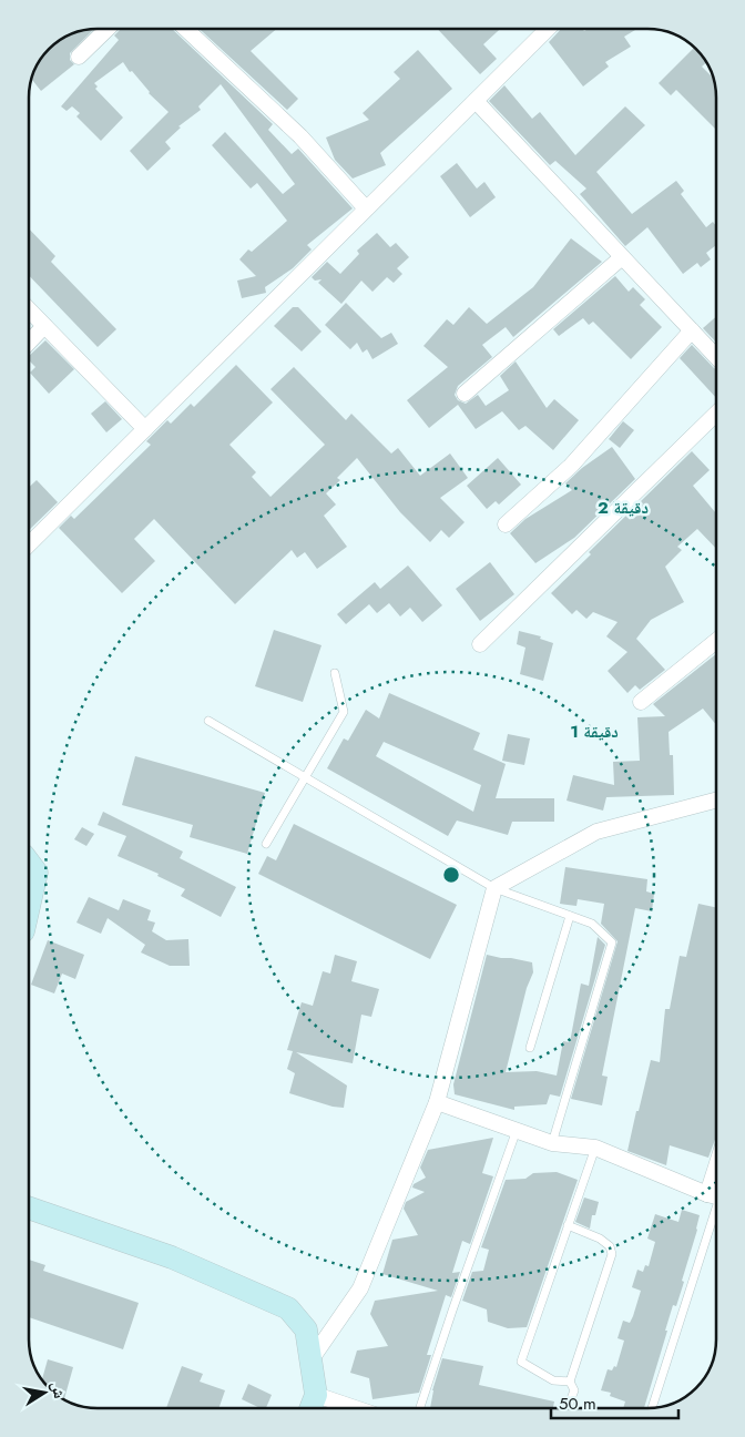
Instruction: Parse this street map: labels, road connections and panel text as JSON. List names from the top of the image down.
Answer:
{
  "scale_bar": "50 m",
  "north": "right",
  "rings": ["2 دقيقة", "1 دقيقة"]
}
